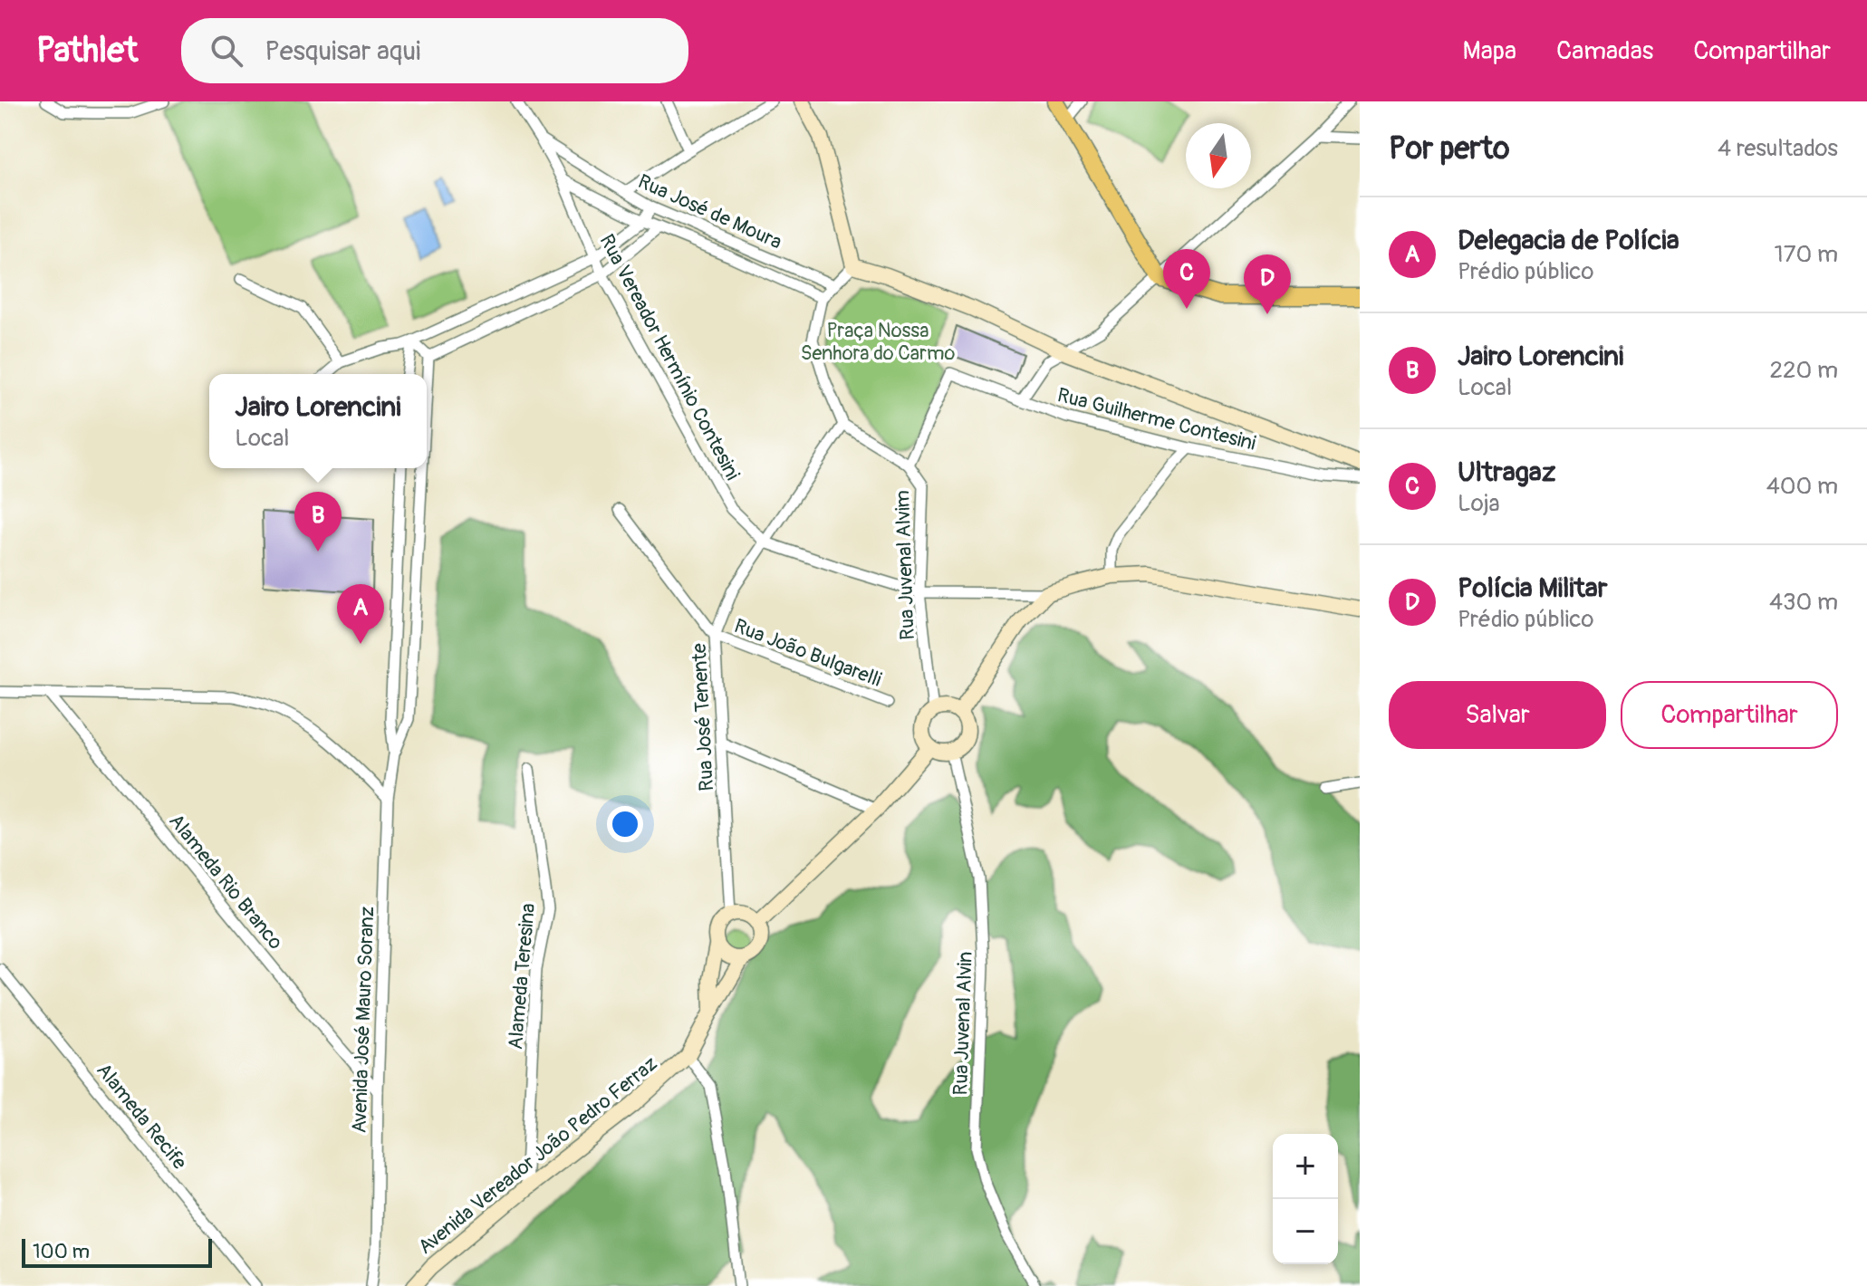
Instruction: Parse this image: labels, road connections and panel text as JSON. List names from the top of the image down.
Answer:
{
  "streets": {
    "main road": ["Avenida Vereador João Pedro Ferraz"],
    "street": [
      "Rua José de Moura",
      "Rua Vereador Hermínio Contesini",
      "Rua Guilherme Contesini",
      "Rua Juvenal Alvim",
      "Rua João Bulgarelli",
      "Rua José Tenente",
      "Alameda Rio Branco",
      "Alameda Teresina",
      "Avenida José Mauro Soranz",
      "Rua Juvenal Alvin",
      "Alameda Recife"
    ]
  },
  "crossings": [
    ["Rua José de Moura", "Rua Vereador Hermínio Contesini"],
    ["Rua Vereador Hermínio Contesini", "Rua Juvenal Alvim"],
    ["Rua Vereador Hermínio Contesini", "Rua João Bulgarelli"],
    ["Rua Vereador Hermínio Contesini", "Rua José Tenente"],
    ["Rua Guilherme Contesini", "Rua Juvenal Alvim"],
    ["Rua Juvenal Alvim", "Rua João Bulgarelli"],
    ["Rua Juvenal Alvim", "Rua José Tenente"],
    ["Rua Juvenal Alvim", "Rua Juvenal Alvin"],
    ["Rua João Bulgarelli", "Rua José Tenente"],
    ["Rua José Tenente", "Avenida Vereador João Pedro Ferraz"],
    ["Alameda Rio Branco", "Avenida José Mauro Soranz"],
    ["Alameda Teresina", "Avenida Vereador João Pedro Ferraz"]
  ],
  "parks": ["Praça Nossa Senhora do Carmo"],
  "scale_bar": "100 m",
  "north": "bottom",
  "page": {
    "header": "Pathlet",
    "search": "Pesquisar aqui",
    "nav": ["Mapa", "Camadas", "Compartilhar"],
    "heading": ["Por perto", "4 resultados"],
    "list": [
      {
        "mark": "A",
        "name": "Delegacia de Polícia",
        "note": "Prédio público",
        "value": "170 m"
      },
      {
        "mark": "B",
        "name": "Jairo Lorencini",
        "note": "Local",
        "value": "220 m"
      },
      {
        "mark": "C",
        "name": "Ultragaz",
        "note": "Loja",
        "value": "400 m"
      },
      {
        "mark": "D",
        "name": "Polícia Militar",
        "note": "Prédio público",
        "value": "430 m"
      }
    ],
    "pins": [
      "C",
      "D",
      "B",
      "A"
    ],
    "popup": ["Jairo Lorencini", "Local"],
    "buttons": ["Salvar", "Compartilhar"],
    "map_buttons": ["+", "−"],
    "scale": "100 m"
  }
}
